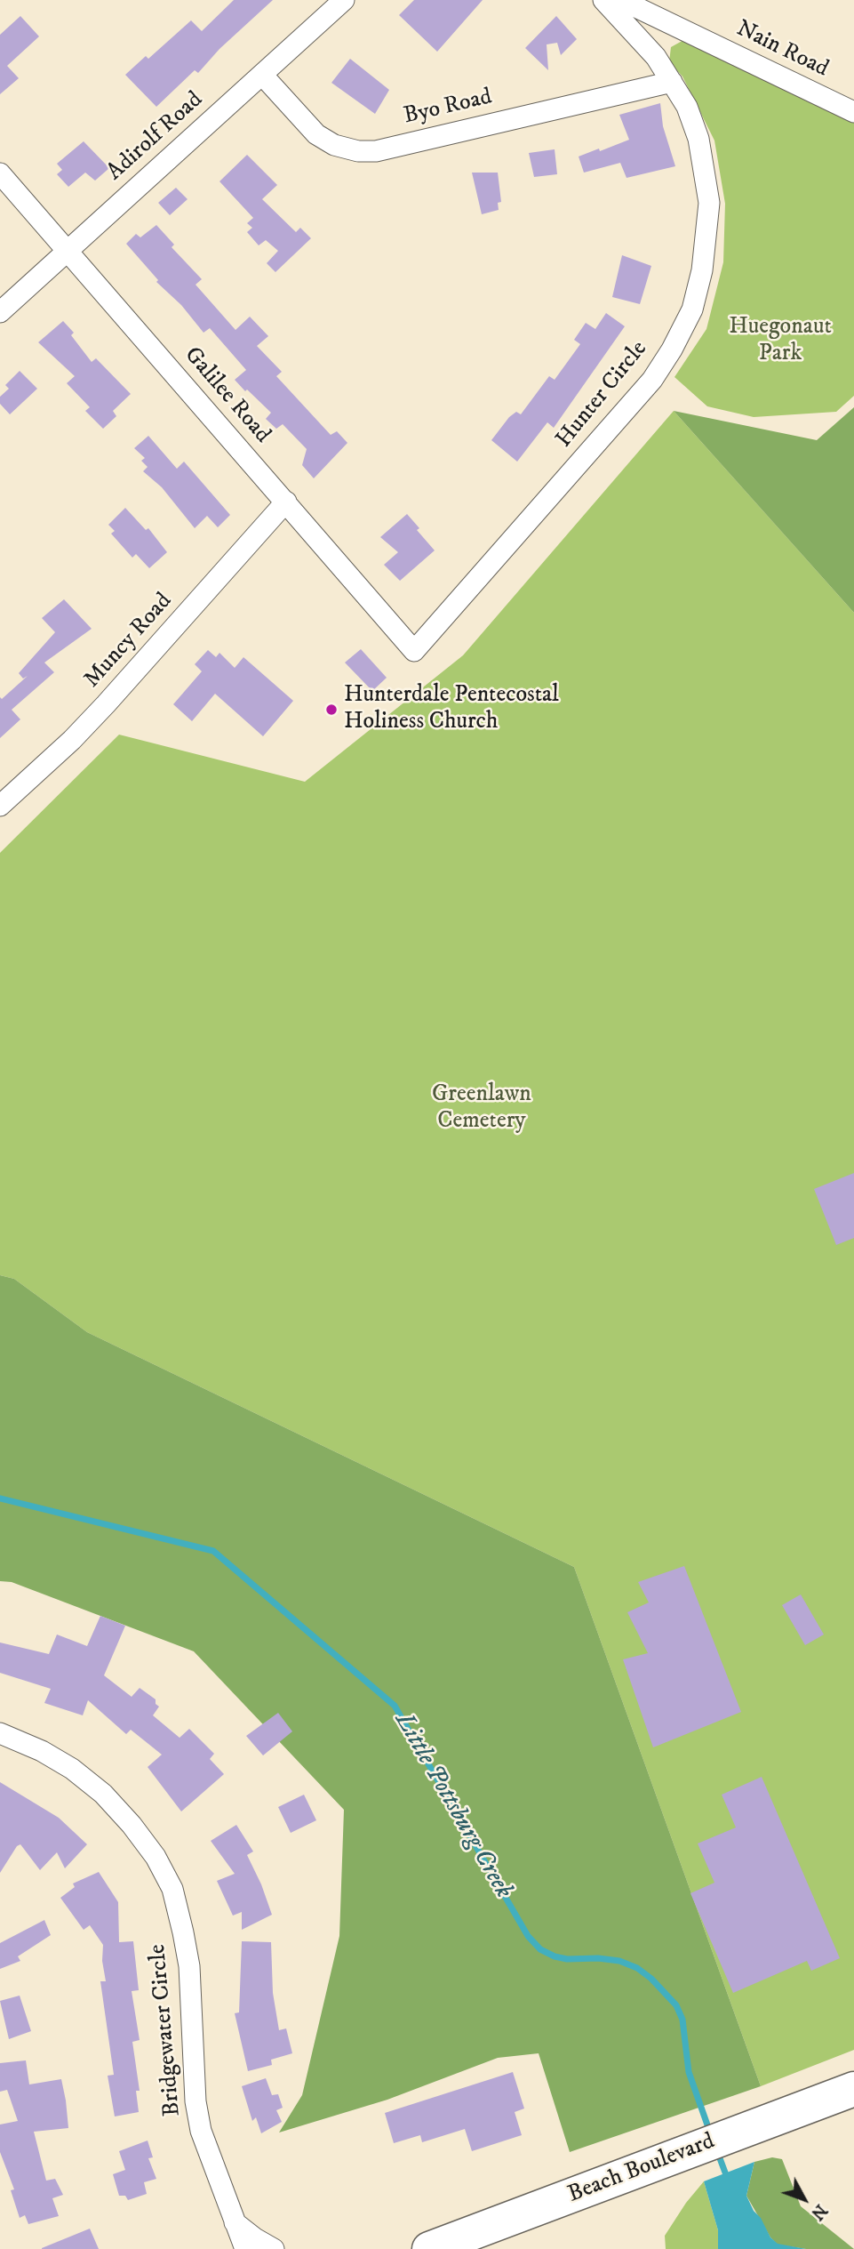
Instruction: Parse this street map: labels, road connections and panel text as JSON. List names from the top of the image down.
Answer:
{
  "streets": {
    "highway": ["Beach Boulevard"],
    "street": [
      "Nain Road",
      "Byo Road",
      "Adirolf Road",
      "Hunter Circle",
      "Galilee Road",
      "Muncy Road",
      "Bridgewater Circle"
    ]
  },
  "crossings": [
    ["Byo Road", "Adirolf Road"],
    ["Byo Road", "Hunter Circle"],
    ["Adirolf Road", "Galilee Road"],
    ["Hunter Circle", "Galilee Road"],
    ["Galilee Road", "Muncy Road"]
  ],
  "water": ["Little Pottsburg Creek"],
  "parks": ["Huegonaut Park", "Greenlawn Cemetery"],
  "places": ["Hunterdale Pentecostal Holiness Church"],
  "north": "bottom right"
}
